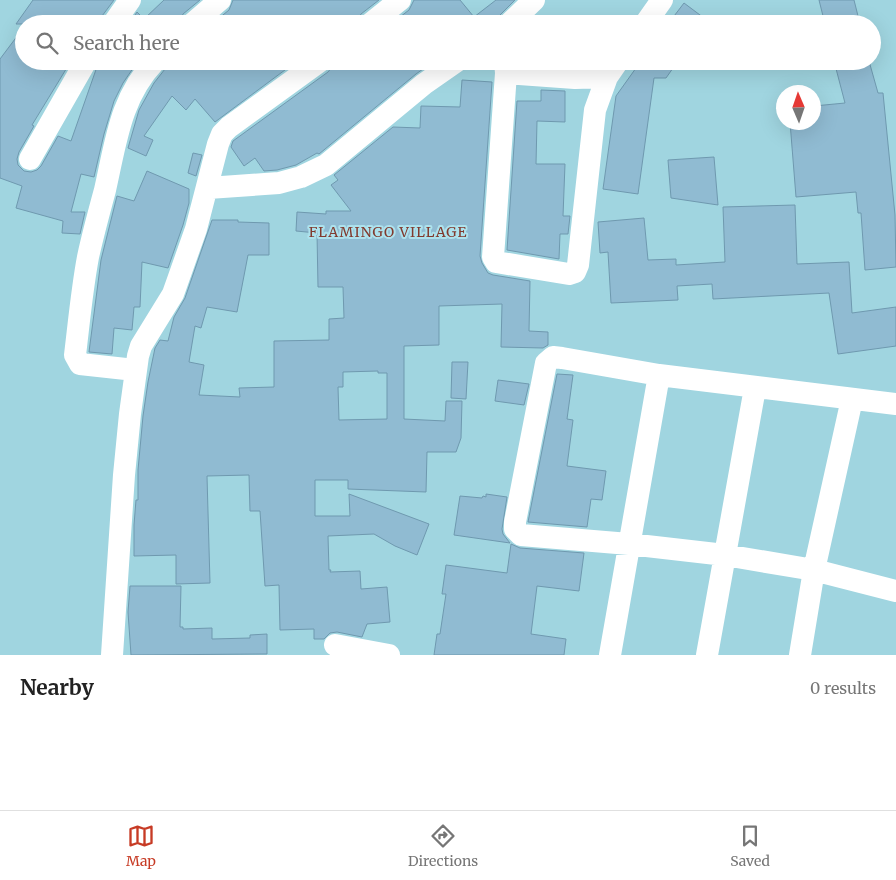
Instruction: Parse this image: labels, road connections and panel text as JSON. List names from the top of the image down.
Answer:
{
  "districts": ["FLAMINGO VILLAGE"],
  "north": "top",
  "page": {
    "search": "Search here",
    "heading": ["Nearby", "0 results"],
    "nav": ["Map", "Directions", "Saved"]
  }
}
